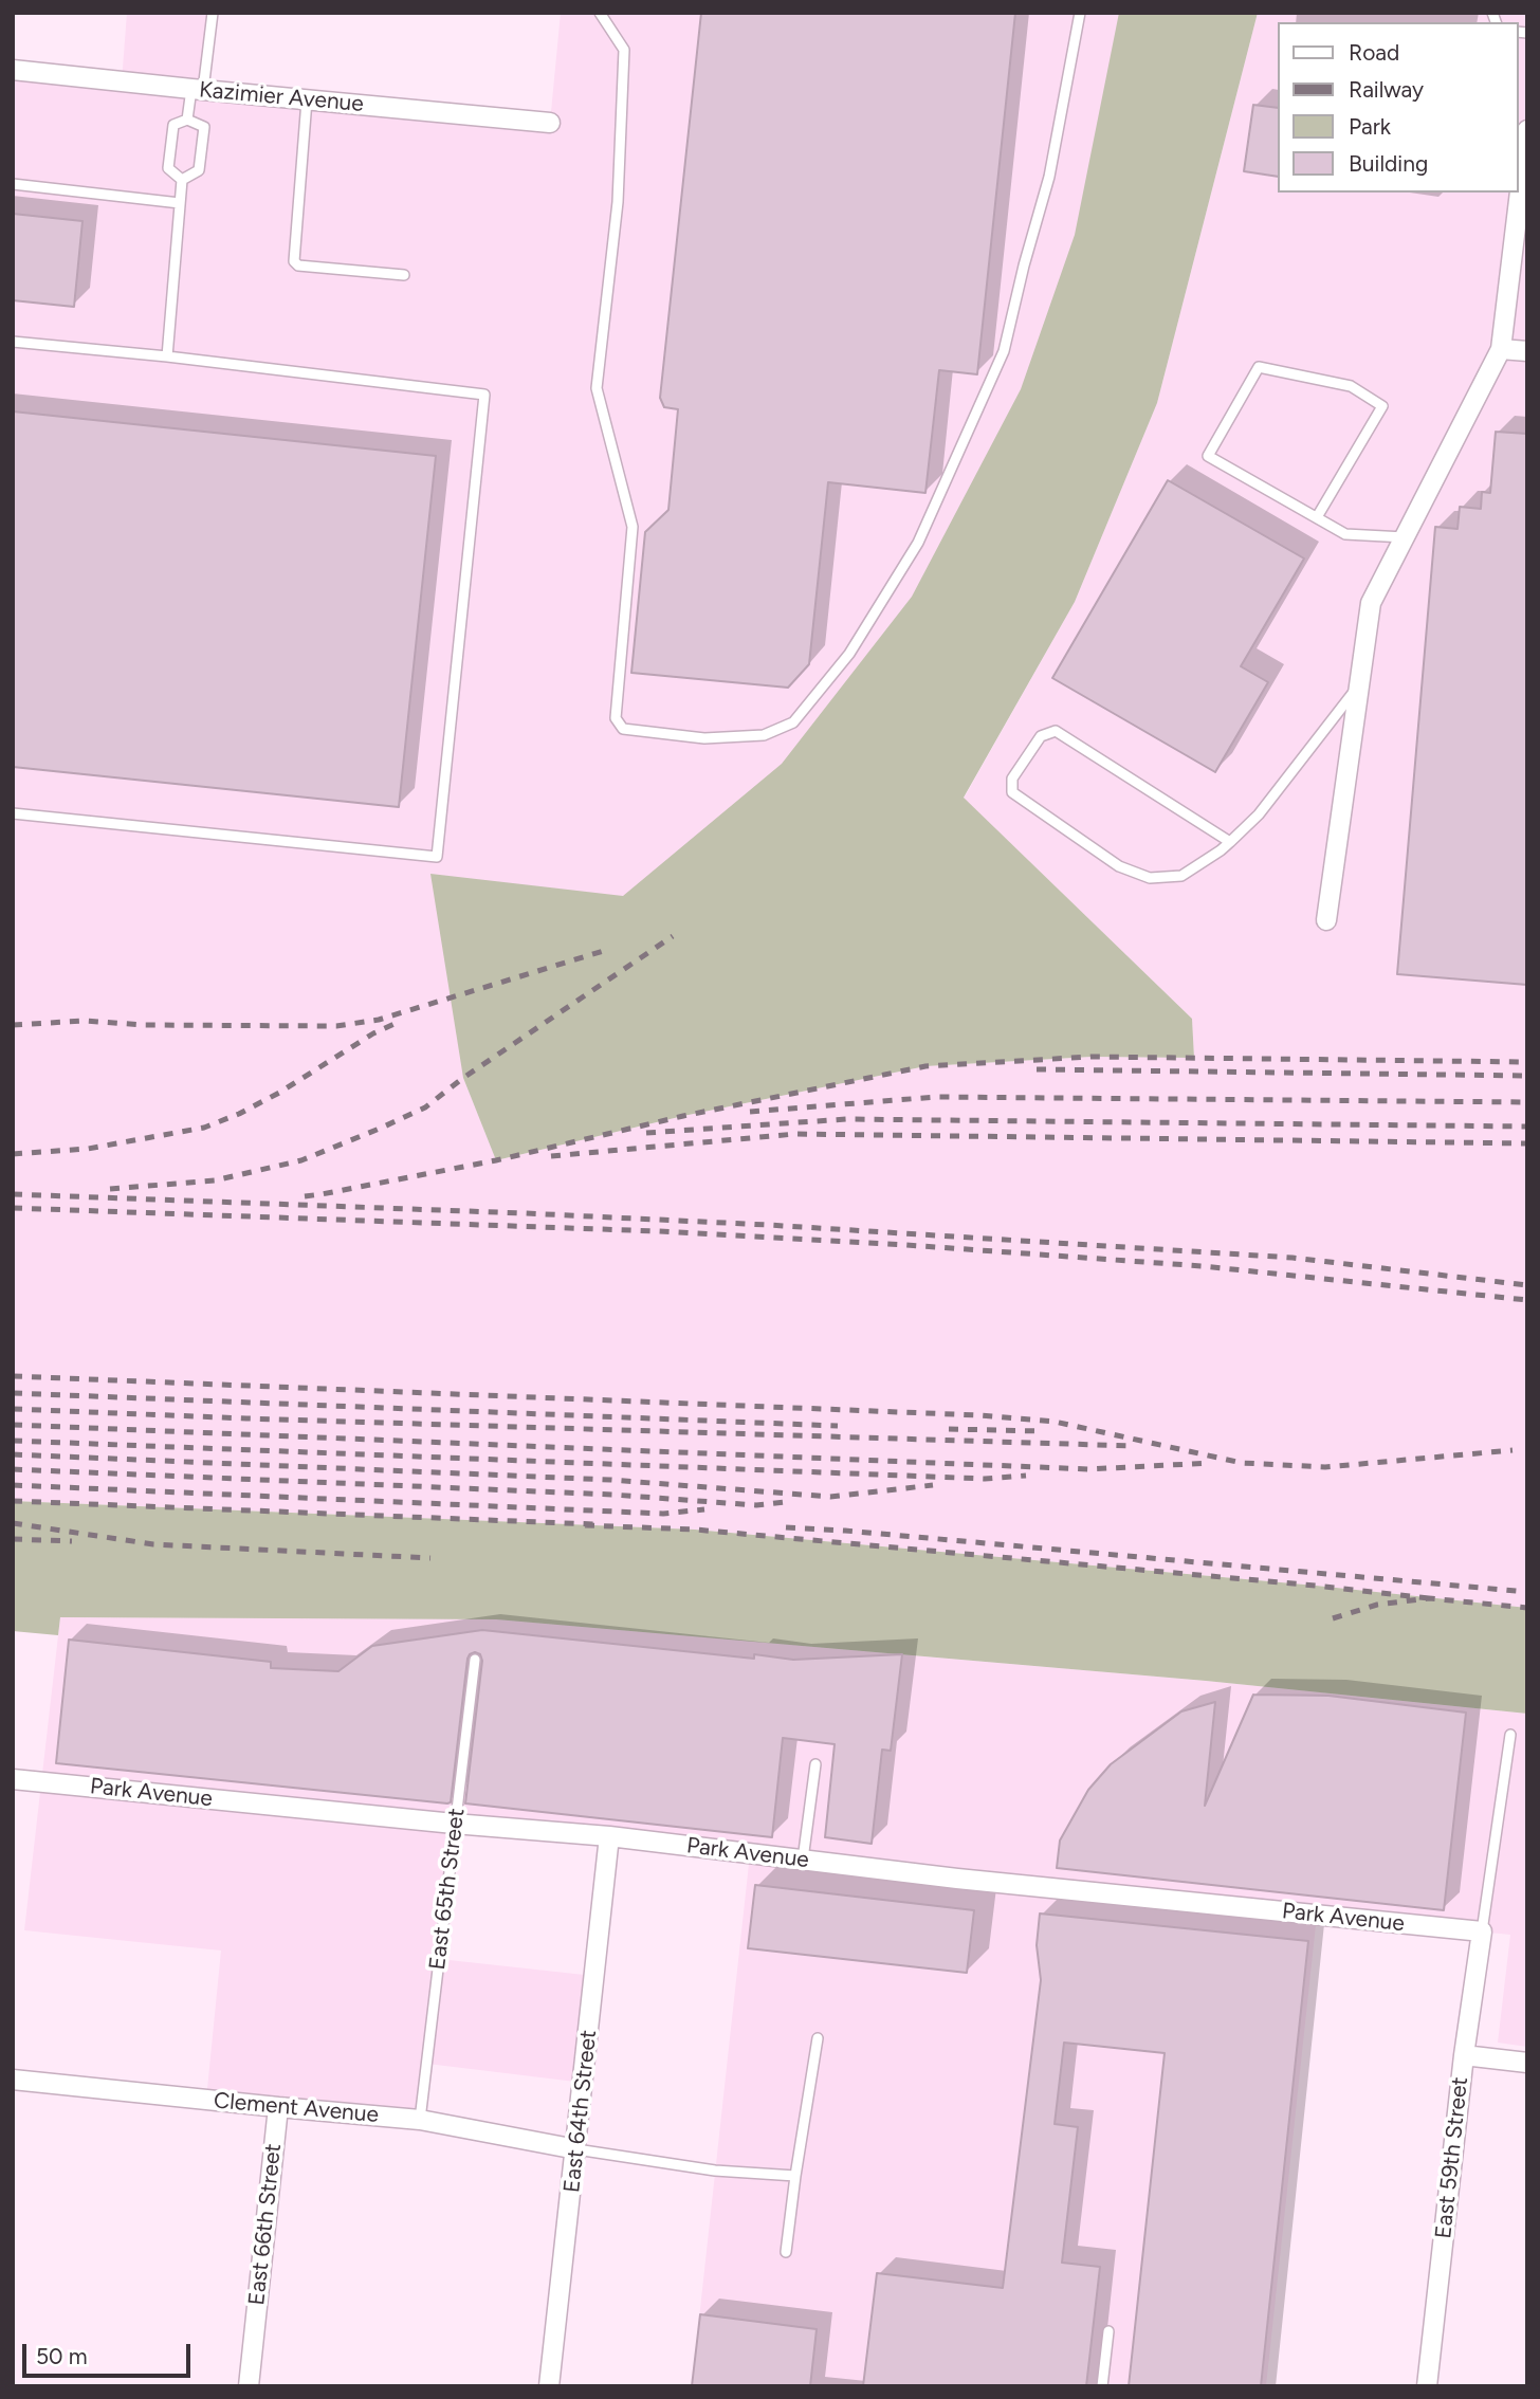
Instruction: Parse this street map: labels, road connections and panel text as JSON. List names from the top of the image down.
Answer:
{
  "streets": {
    "street": [
      "Kazimier Avenue",
      "Park Avenue",
      "Clement Avenue",
      "East 64th Street",
      "East 59th Street",
      "East 66th Street"
    ],
    "lane": ["East 65th Street"]
  },
  "crossings": [
    ["Park Avenue", "East 65th Street"],
    ["Park Avenue", "East 64th Street"],
    ["Park Avenue", "East 59th Street"],
    ["East 65th Street", "Clement Avenue"],
    ["Clement Avenue", "East 64th Street"],
    ["Clement Avenue", "East 66th Street"]
  ],
  "legend": [
    "Road",
    "Railway",
    "Park",
    "Building"
  ],
  "scale_bar": "50 m"
}
